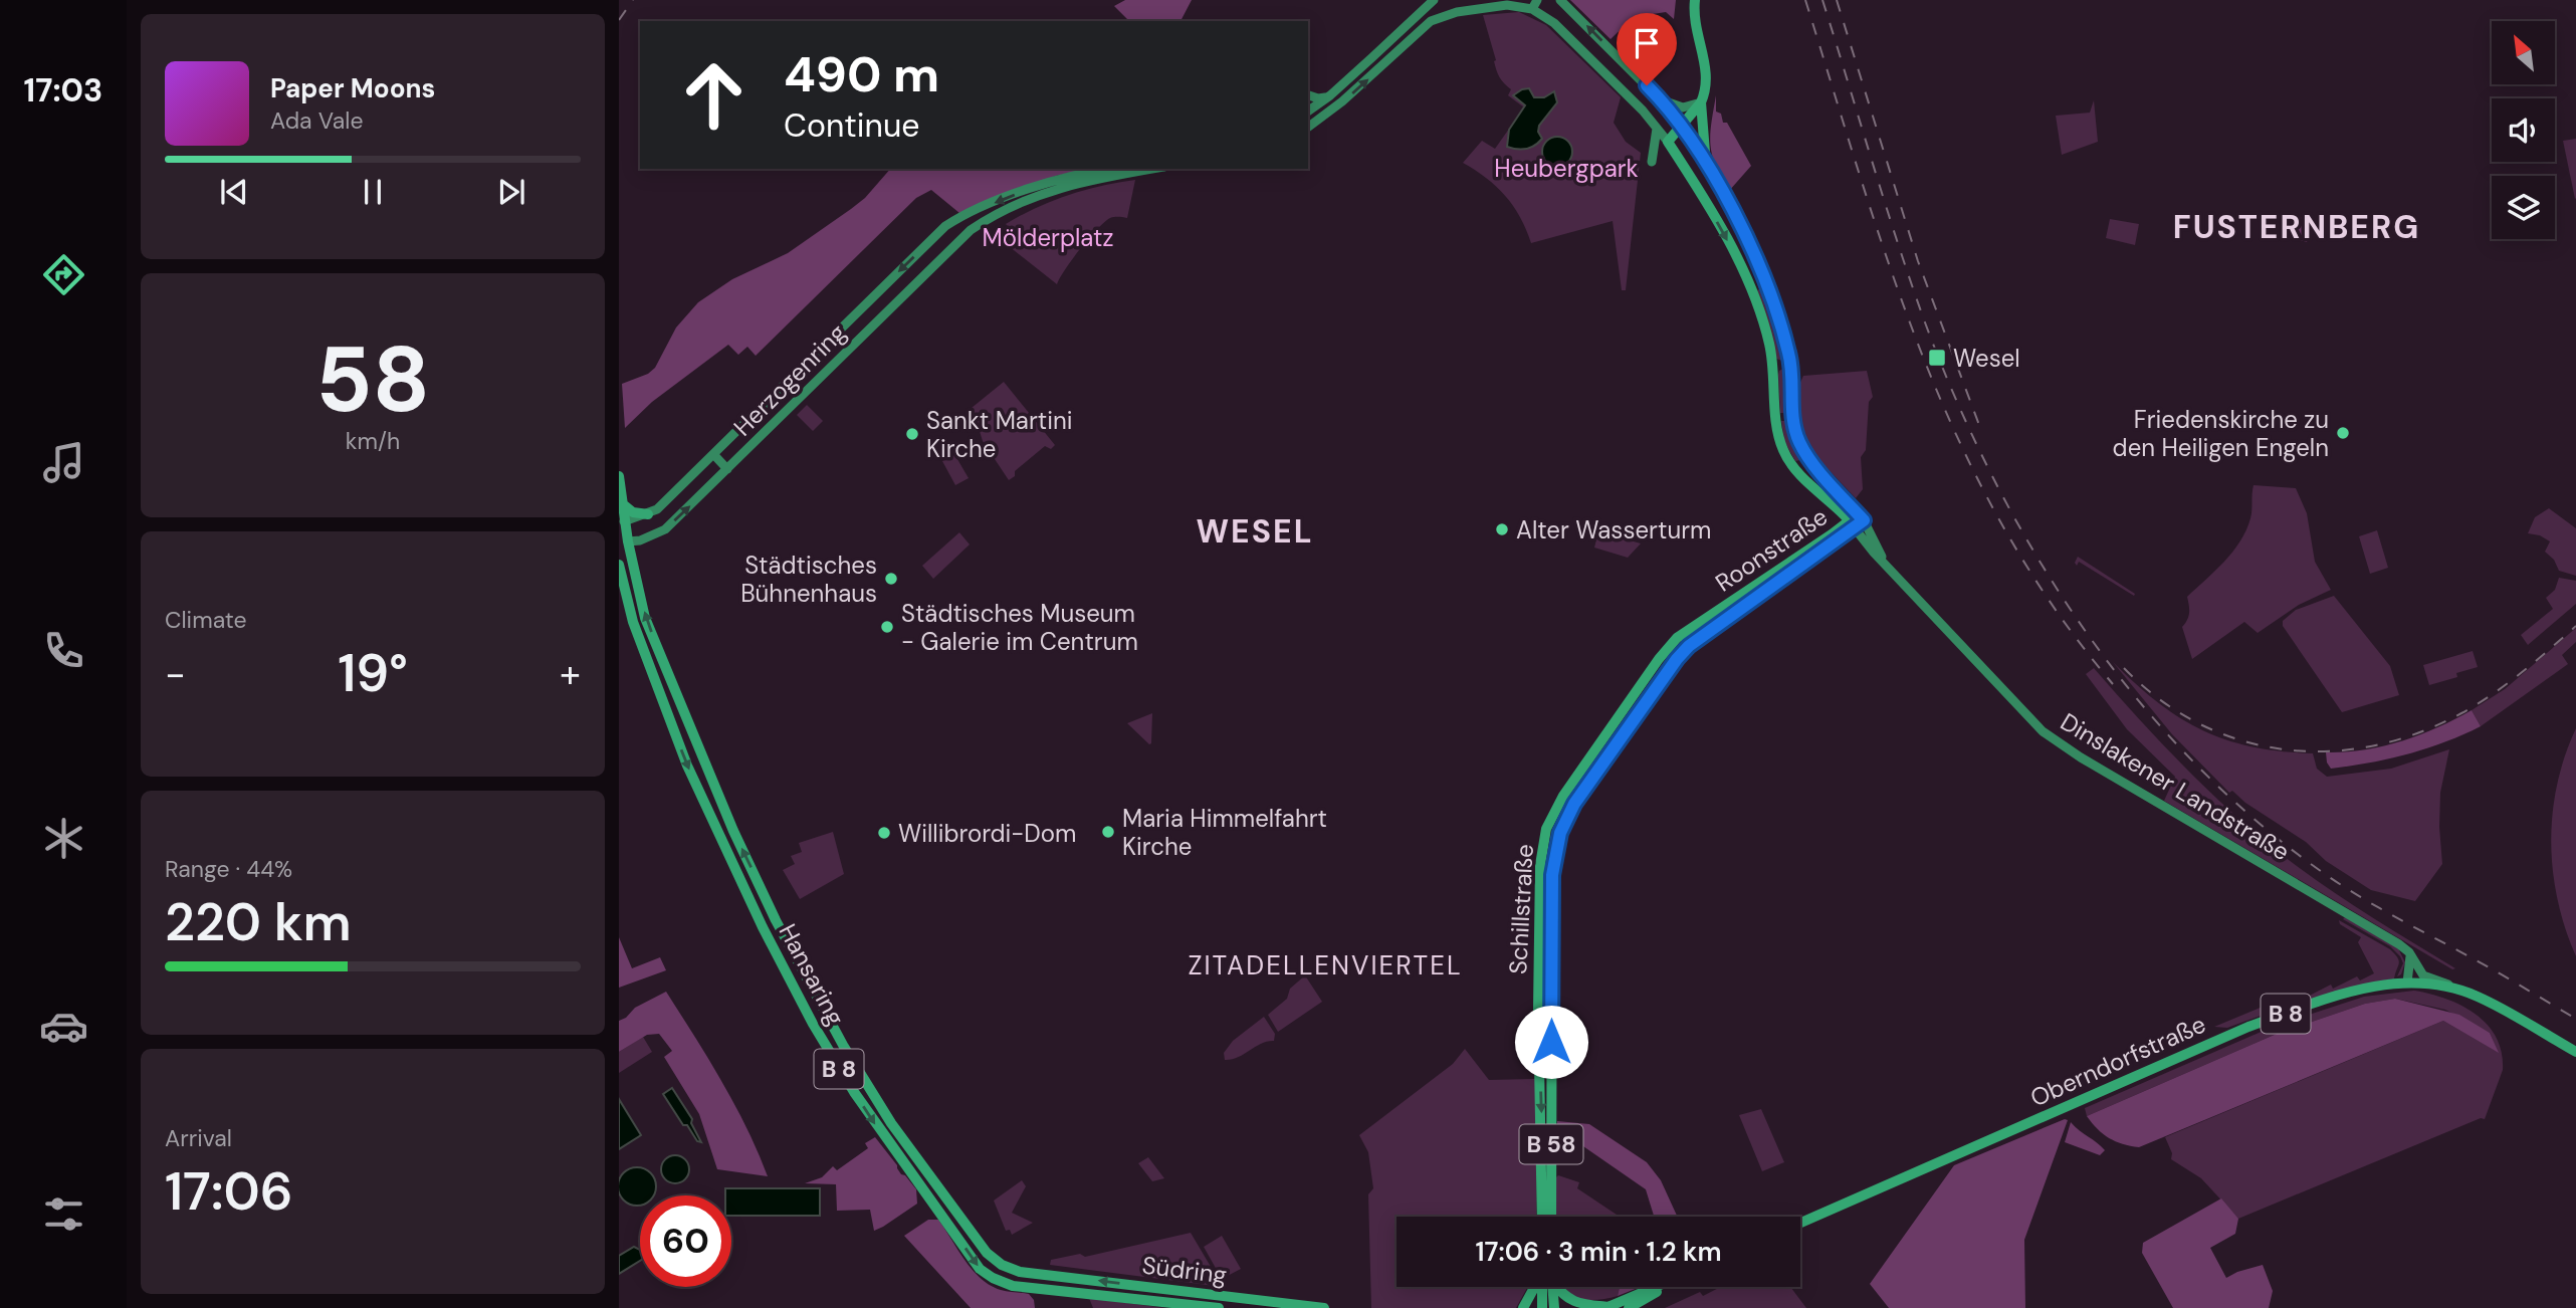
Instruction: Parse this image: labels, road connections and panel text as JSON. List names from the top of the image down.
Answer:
{
  "streets": {
    "main road": [
      "Herzogenring",
      "Roonstraße",
      "Dinslakener Landstraße",
      "Schillstraße",
      "Hansaring",
      "B 8",
      "Oberndorfstraße",
      "B 58",
      "Südring"
    ]
  },
  "crossings": [
    ["Herzogenring", "Hansaring"],
    ["Herzogenring", "B 8"],
    ["Roonstraße", "Dinslakener Landstraße"],
    ["Roonstraße", "Schillstraße"],
    ["Dinslakener Landstraße", "Oberndorfstraße"],
    ["Hansaring", "B 8"],
    ["Hansaring", "Südring"]
  ],
  "districts": ["FUSTERNBERG", "WESEL", "ZITADELLENVIERTEL"],
  "parks": ["Heubergpark", "Mölderplatz"],
  "places": {
    "transit": ["Wesel"],
    "other": [
      "Friedenskirche zu den Heiligen Engeln",
      "Sankt Martini Kirche",
      "Alter Wasserturm",
      "Städtisches Bühnenhaus",
      "Städtisches Museum - Galerie im Centrum",
      "Maria Himmelfahrt Kirche",
      "Willibrordi-Dom"
    ]
  },
  "north": "top left",
  "page": {
    "tabs": "17:03",
    "turn": ["490 m", "Continue"],
    "song": ["Paper Moons", "Ada Vale"],
    "tile": [
      ["58", "km/h"],
      "Climate",
      ["Range · 44%", "220 km"],
      ["Arrival", "17:06"]
    ],
    "heat": ["−", "19°", "+"],
    "limit": "60",
    "trip": "17:06 · 3 min · 1.2 km"
  }
}
